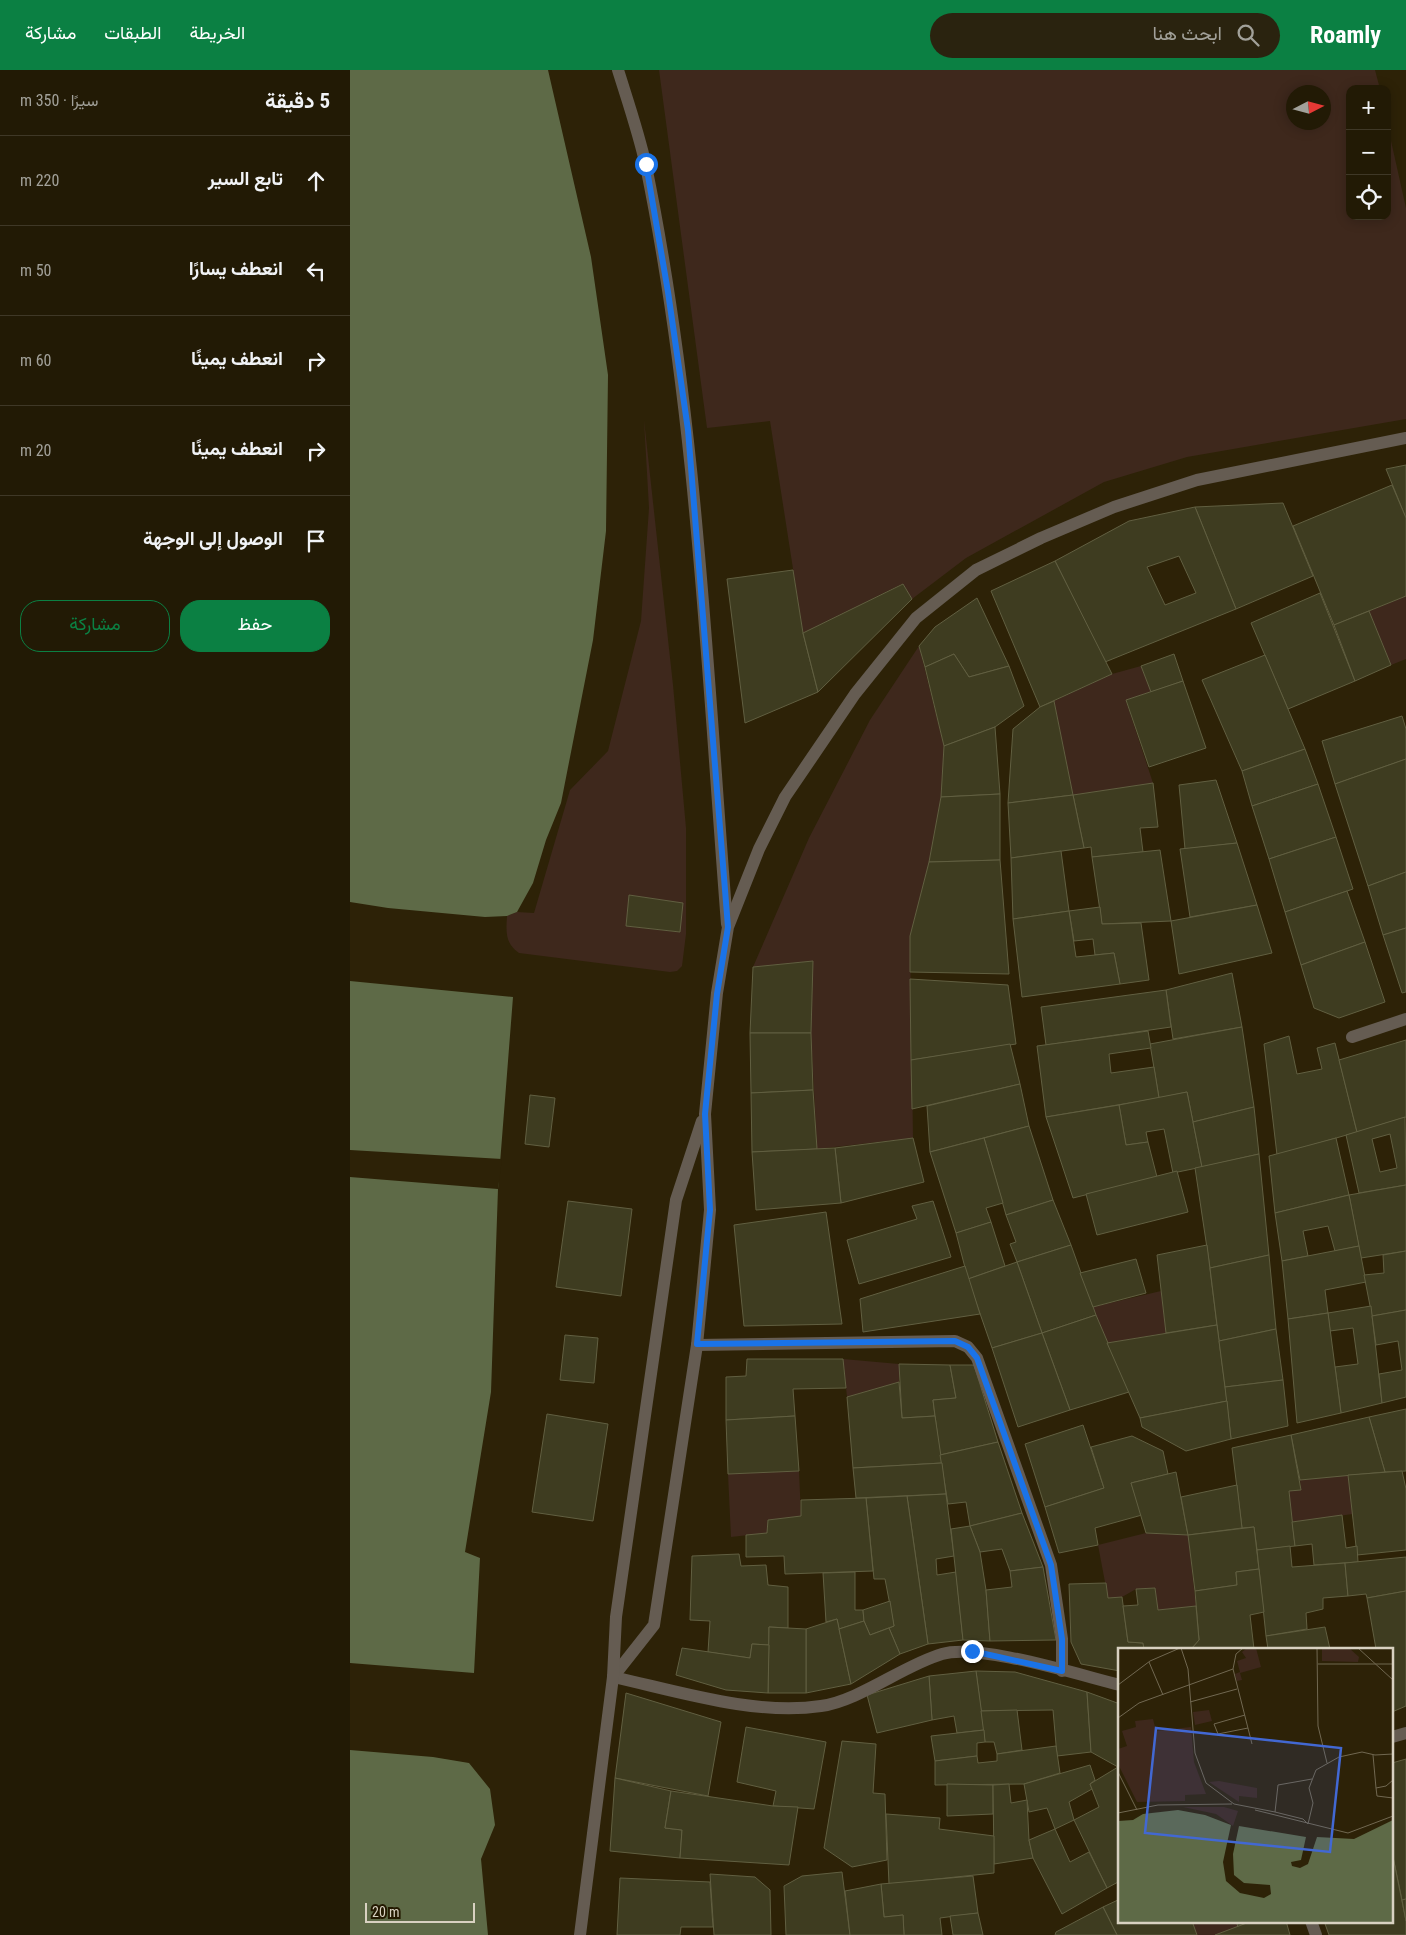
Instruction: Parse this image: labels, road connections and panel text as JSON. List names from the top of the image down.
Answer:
{
  "scale_bar": "20 m",
  "north": "right",
  "page": {
    "header": "Roamly",
    "search": "ابحث هنا",
    "nav": ["الخريطة", "الطبقات", "مشاركة"],
    "heading": ["5 دقيقة", "سيرًا · 350 m"],
    "map_buttons": ["+", "−"],
    "list": [
      ["تابع السير", "220 m"],
      ["انعطف يسارًا", "50 m"],
      ["انعطف يمينًا", "60 m"],
      ["انعطف يمينًا", "20 m"],
      "الوصول إلى الوجهة"
    ],
    "buttons": ["حفظ", "مشاركة"],
    "scale": "20 m"
  }
}
